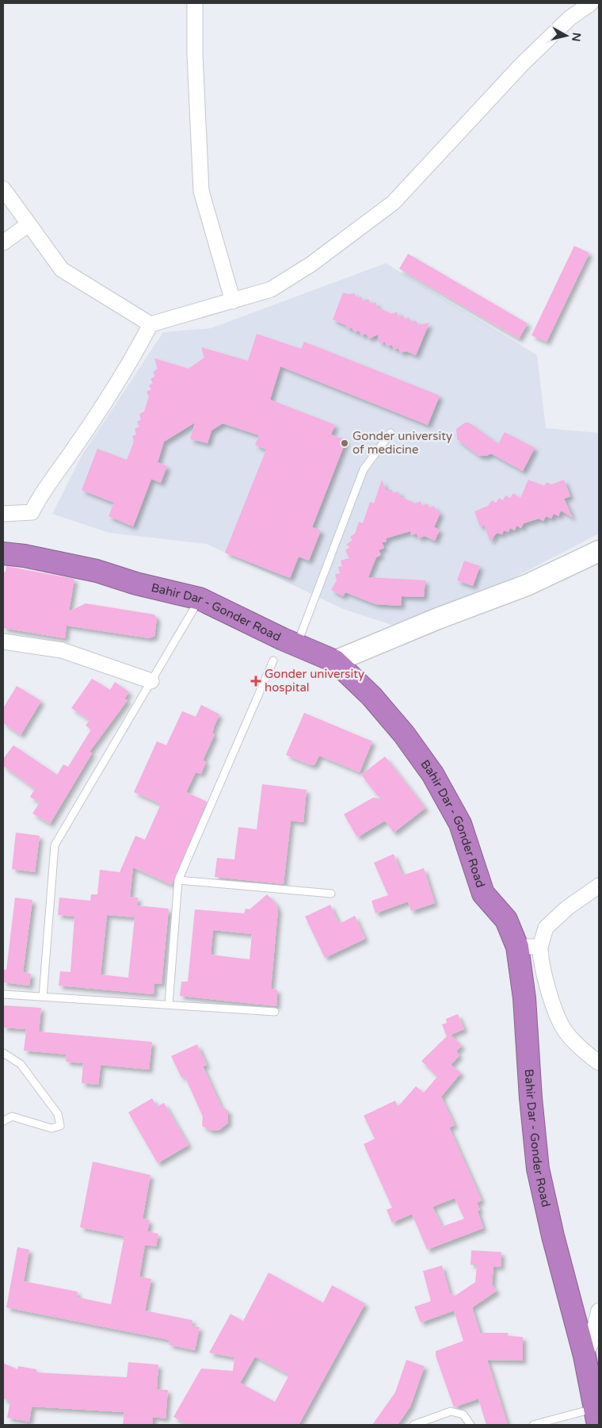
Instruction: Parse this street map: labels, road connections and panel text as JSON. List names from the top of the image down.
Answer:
{
  "streets": {
    "highway": ["Bahir Dar - Gonder Road"]
  },
  "places": {
    "other": ["Gonder university of medicine"],
    "health": ["Gonder university hospital"]
  },
  "north": "right"
}
